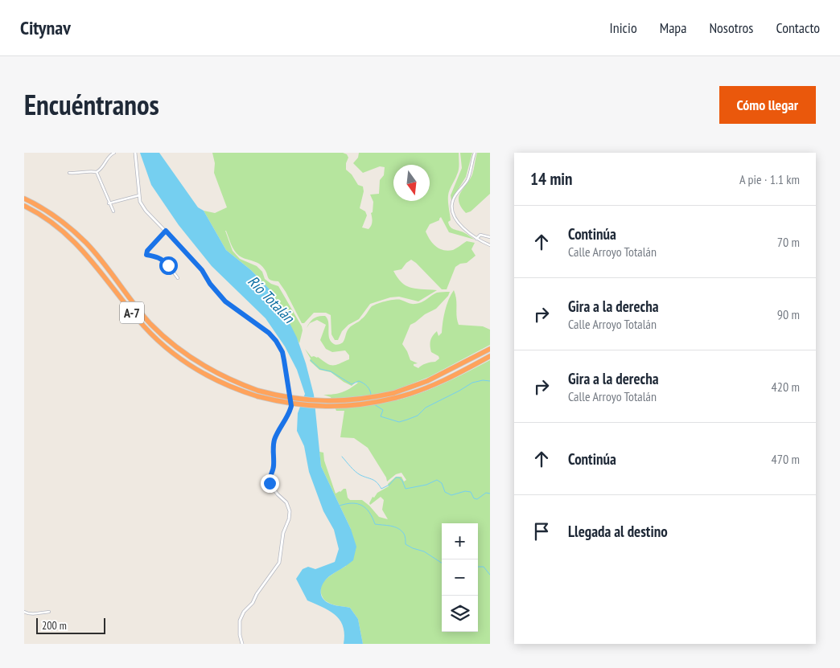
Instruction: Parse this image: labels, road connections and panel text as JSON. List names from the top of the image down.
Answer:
{
  "streets": {
    "highway": ["A-7"]
  },
  "water": ["Río Totalán"],
  "scale_bar": "200 m",
  "north": "bottom",
  "page": {
    "header": "Citynav",
    "nav": [
      "Inicio",
      "Mapa",
      "Nosotros",
      "Contacto"
    ],
    "title": "Encuéntranos",
    "buttons": "Cómo llegar",
    "heading": ["14 min", "A pie · 1.1 km"],
    "list": [
      ["Continúa", "Calle Arroyo Totalán", "70 m"],
      ["Gira a la derecha", "Calle Arroyo Totalán", "90 m"],
      ["Gira a la derecha", "Calle Arroyo Totalán", "420 m"],
      ["Continúa", "470 m"],
      "Llegada al destino"
    ],
    "map_buttons": ["+", "−"],
    "scale": "200 m"
  }
}
